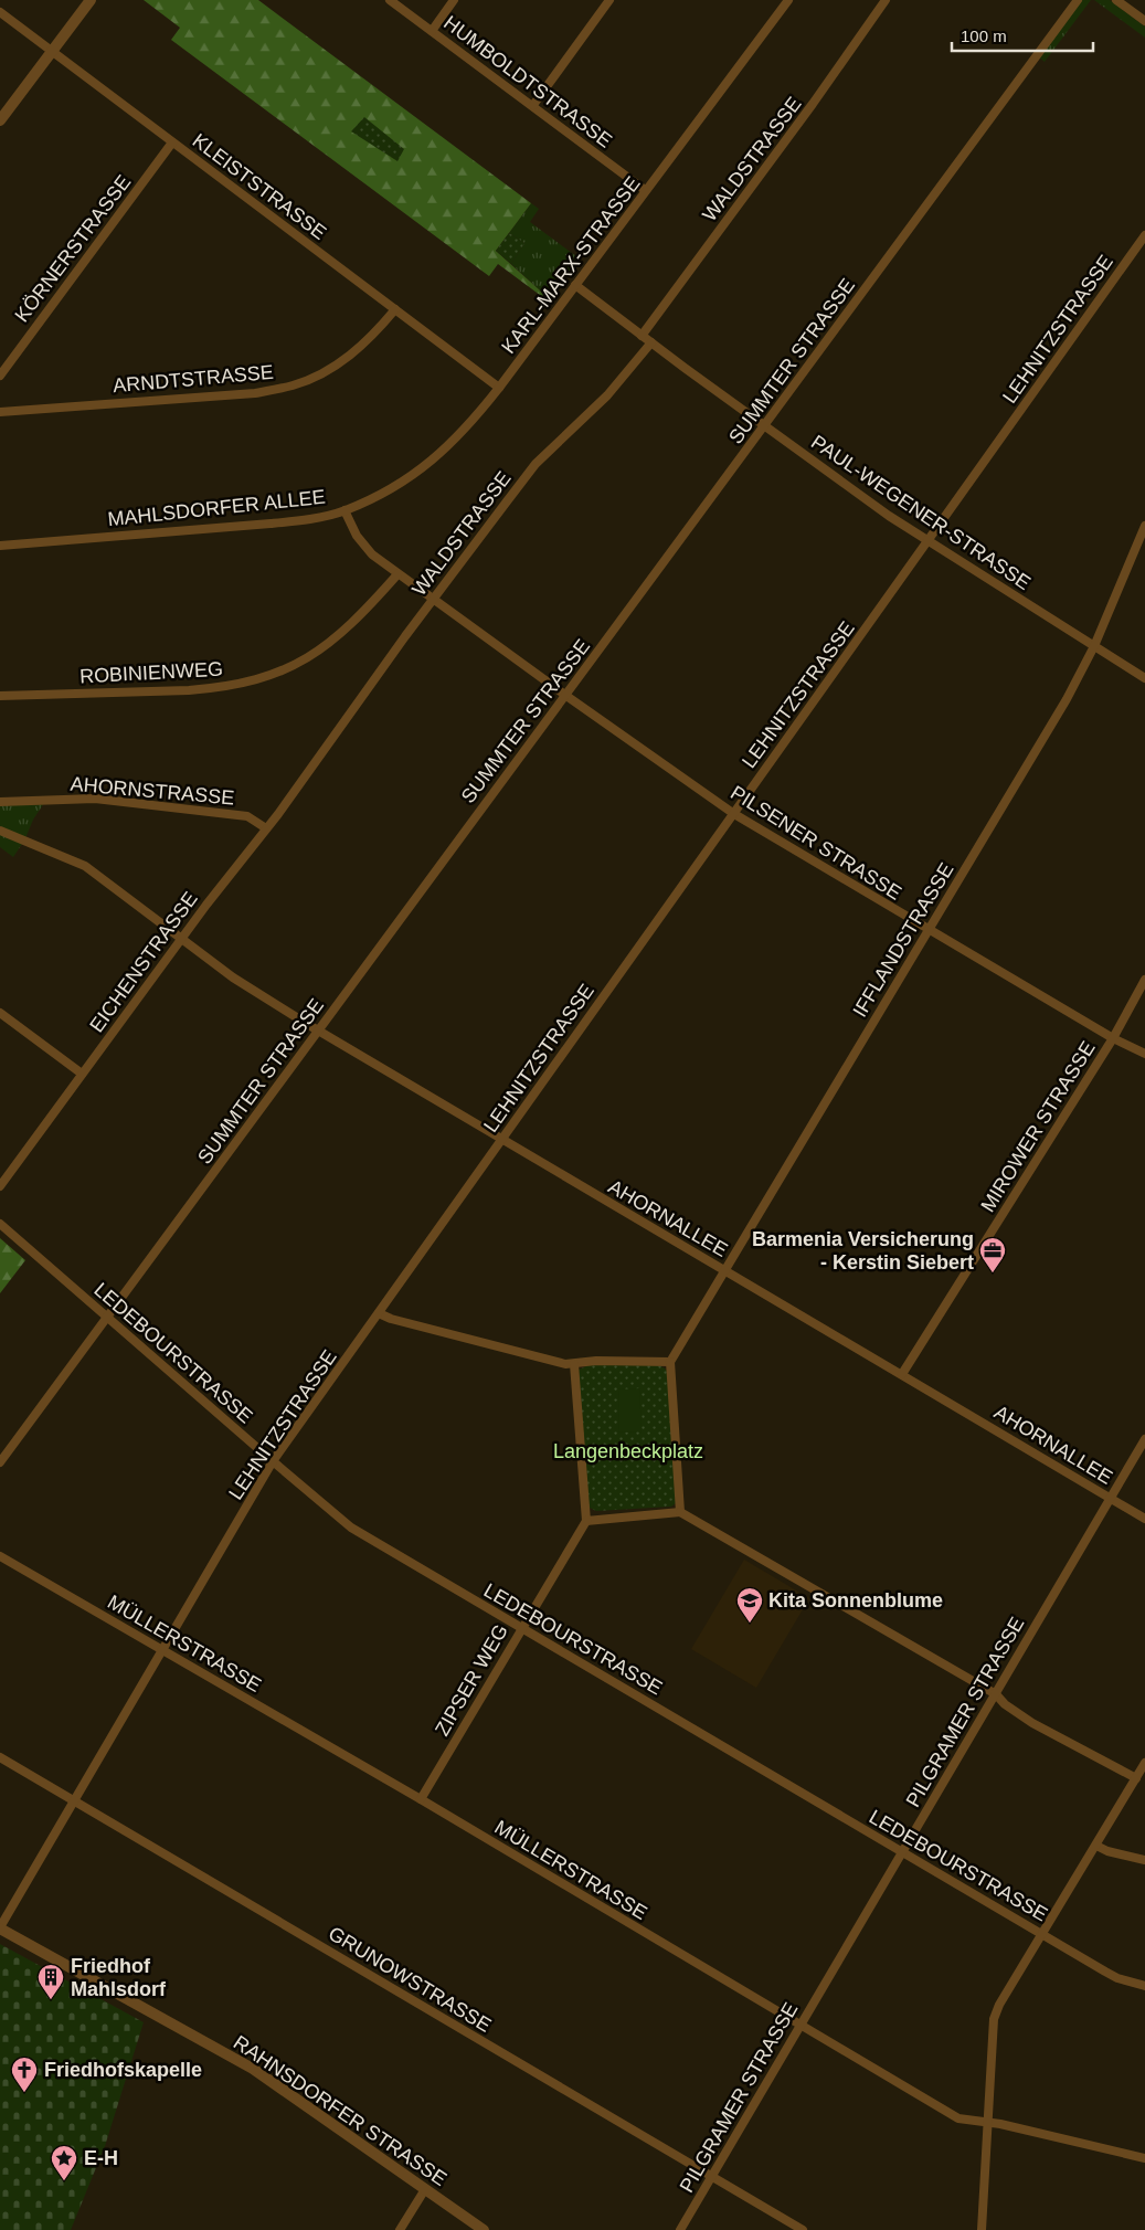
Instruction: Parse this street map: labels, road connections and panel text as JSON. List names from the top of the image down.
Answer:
{
  "streets": {
    "street": [
      "HUMBOLDTSTRASSE",
      "WALDSTRASSE",
      "KLEISTSTRASSE",
      "KÖRNERSTRASSE",
      "KARL-MARX-STRASSE",
      "LEHNITZSTRASSE",
      "SUMMTER STRASSE",
      "ARNDTSTRASSE",
      "MAHLSDORFER ALLEE",
      "PAUL-WEGENER-STRASSE",
      "ROBINIENWEG",
      "AHORNSTRASSE",
      "PILSENER STRASSE",
      "IFFLANDSTRASSE",
      "EICHENSTRASSE",
      "MIROWER STRASSE",
      "AHORNALLEE",
      "LEDEBOURSTRASSE",
      "MÜLLERSTRASSE",
      "ZIPSER WEG",
      "PILGRAMER STRASSE",
      "GRUNOWSTRASSE",
      "RAHNSDORFER STRASSE"
    ]
  },
  "crossings": [
    ["HUMBOLDTSTRASSE", "KARL-MARX-STRASSE"],
    ["WALDSTRASSE", "MAHLSDORFER ALLEE"],
    ["WALDSTRASSE", "PAUL-WEGENER-STRASSE"],
    ["WALDSTRASSE", "EICHENSTRASSE"],
    ["KLEISTSTRASSE", "KÖRNERSTRASSE"],
    ["KLEISTSTRASSE", "KARL-MARX-STRASSE"],
    ["KLEISTSTRASSE", "ARNDTSTRASSE"],
    ["KARL-MARX-STRASSE", "MAHLSDORFER ALLEE"],
    ["KARL-MARX-STRASSE", "PAUL-WEGENER-STRASSE"],
    ["LEHNITZSTRASSE", "PAUL-WEGENER-STRASSE"],
    ["LEHNITZSTRASSE", "PILSENER STRASSE"],
    ["LEHNITZSTRASSE", "AHORNALLEE"],
    ["LEHNITZSTRASSE", "LEDEBOURSTRASSE"],
    ["LEHNITZSTRASSE", "MÜLLERSTRASSE"],
    ["LEHNITZSTRASSE", "GRUNOWSTRASSE"],
    ["LEHNITZSTRASSE", "RAHNSDORFER STRASSE"],
    ["SUMMTER STRASSE", "PAUL-WEGENER-STRASSE"],
    ["SUMMTER STRASSE", "PILSENER STRASSE"],
    ["SUMMTER STRASSE", "AHORNALLEE"],
    ["SUMMTER STRASSE", "LEDEBOURSTRASSE"],
    ["MAHLSDORFER ALLEE", "ROBINIENWEG"],
    ["MAHLSDORFER ALLEE", "PILSENER STRASSE"],
    ["PAUL-WEGENER-STRASSE", "IFFLANDSTRASSE"],
    ["AHORNSTRASSE", "EICHENSTRASSE"],
    ["PILSENER STRASSE", "IFFLANDSTRASSE"],
    ["PILSENER STRASSE", "MIROWER STRASSE"],
    ["IFFLANDSTRASSE", "AHORNALLEE"],
    ["EICHENSTRASSE", "AHORNALLEE"],
    ["MIROWER STRASSE", "AHORNALLEE"],
    ["AHORNALLEE", "PILGRAMER STRASSE"],
    ["LEDEBOURSTRASSE", "ZIPSER WEG"],
    ["LEDEBOURSTRASSE", "PILGRAMER STRASSE"],
    ["MÜLLERSTRASSE", "ZIPSER WEG"],
    ["MÜLLERSTRASSE", "PILGRAMER STRASSE"],
    ["PILGRAMER STRASSE", "GRUNOWSTRASSE"]
  ],
  "parks": ["Langenbeckplatz"],
  "places": {
    "office": ["Barmenia Versicherung - Kerstin Siebert"],
    "school or university": ["Kita Sonnenblume"],
    "building": ["Friedhof Mahlsdorf"],
    "church": ["Friedhofskapelle"],
    "place": ["E-H"]
  },
  "scale_bar": "100 m"
}
